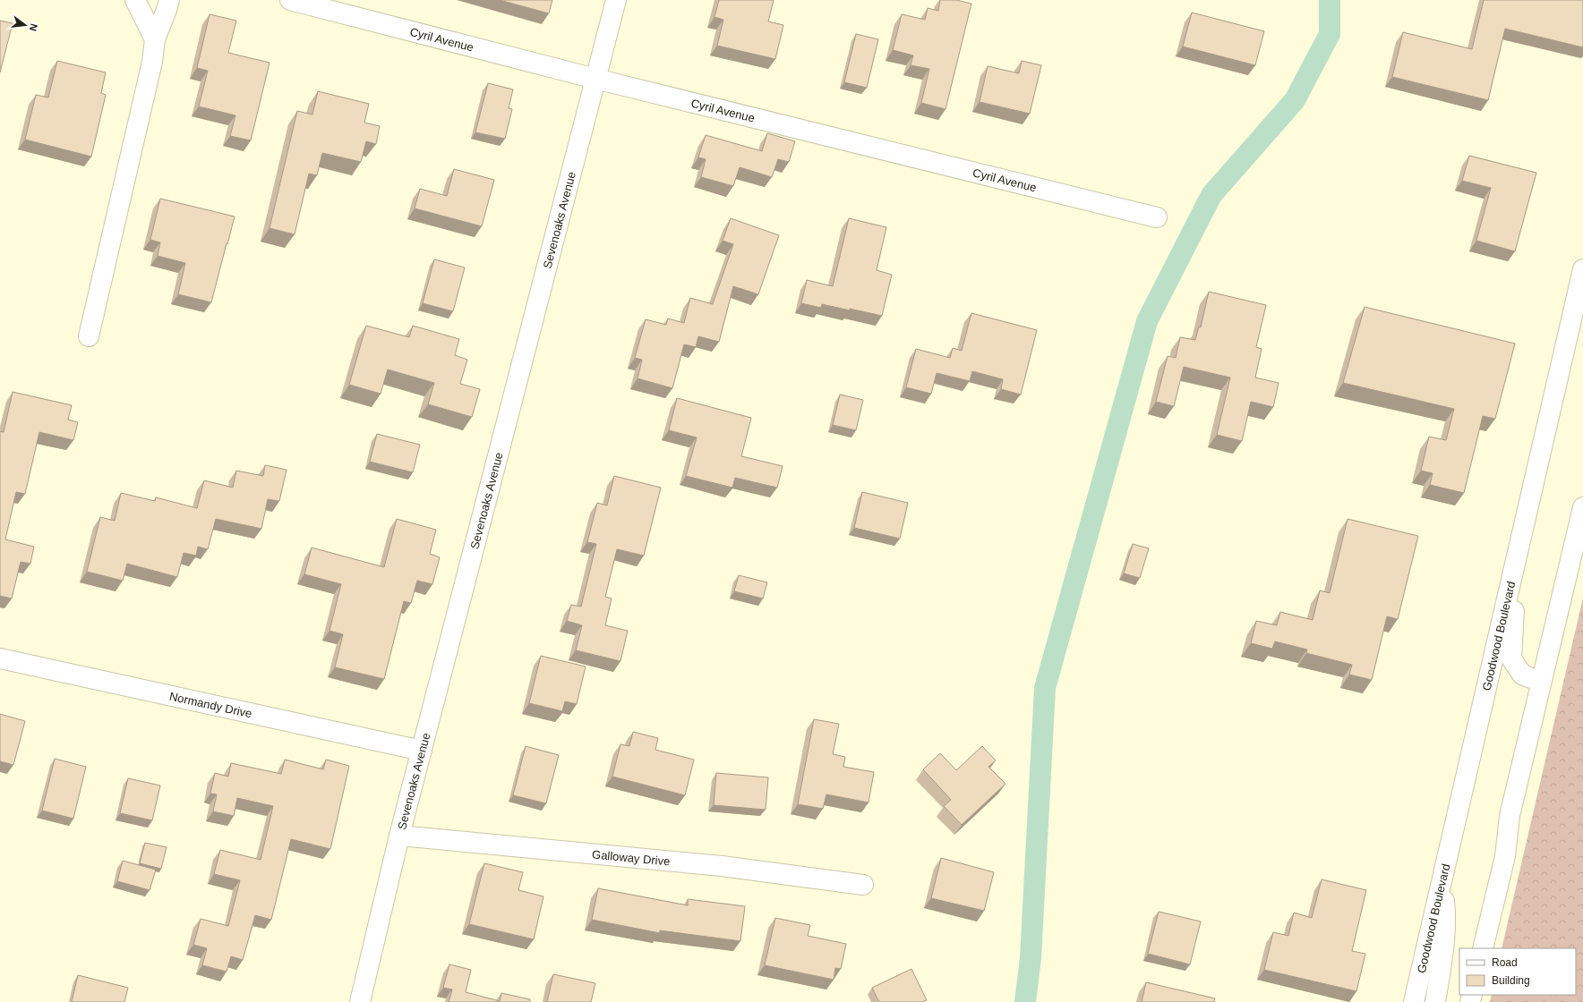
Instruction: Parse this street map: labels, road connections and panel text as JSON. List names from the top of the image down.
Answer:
{
  "streets": {
    "street": [
      "Cyril Avenue",
      "Sevenoaks Avenue",
      "Goodwood Boulevard",
      "Normandy Drive",
      "Galloway Drive"
    ]
  },
  "crossings": [
    ["Cyril Avenue", "Sevenoaks Avenue"],
    ["Sevenoaks Avenue", "Normandy Drive"],
    ["Sevenoaks Avenue", "Galloway Drive"]
  ],
  "legend": ["Road", "Building"],
  "north": "right"
}
